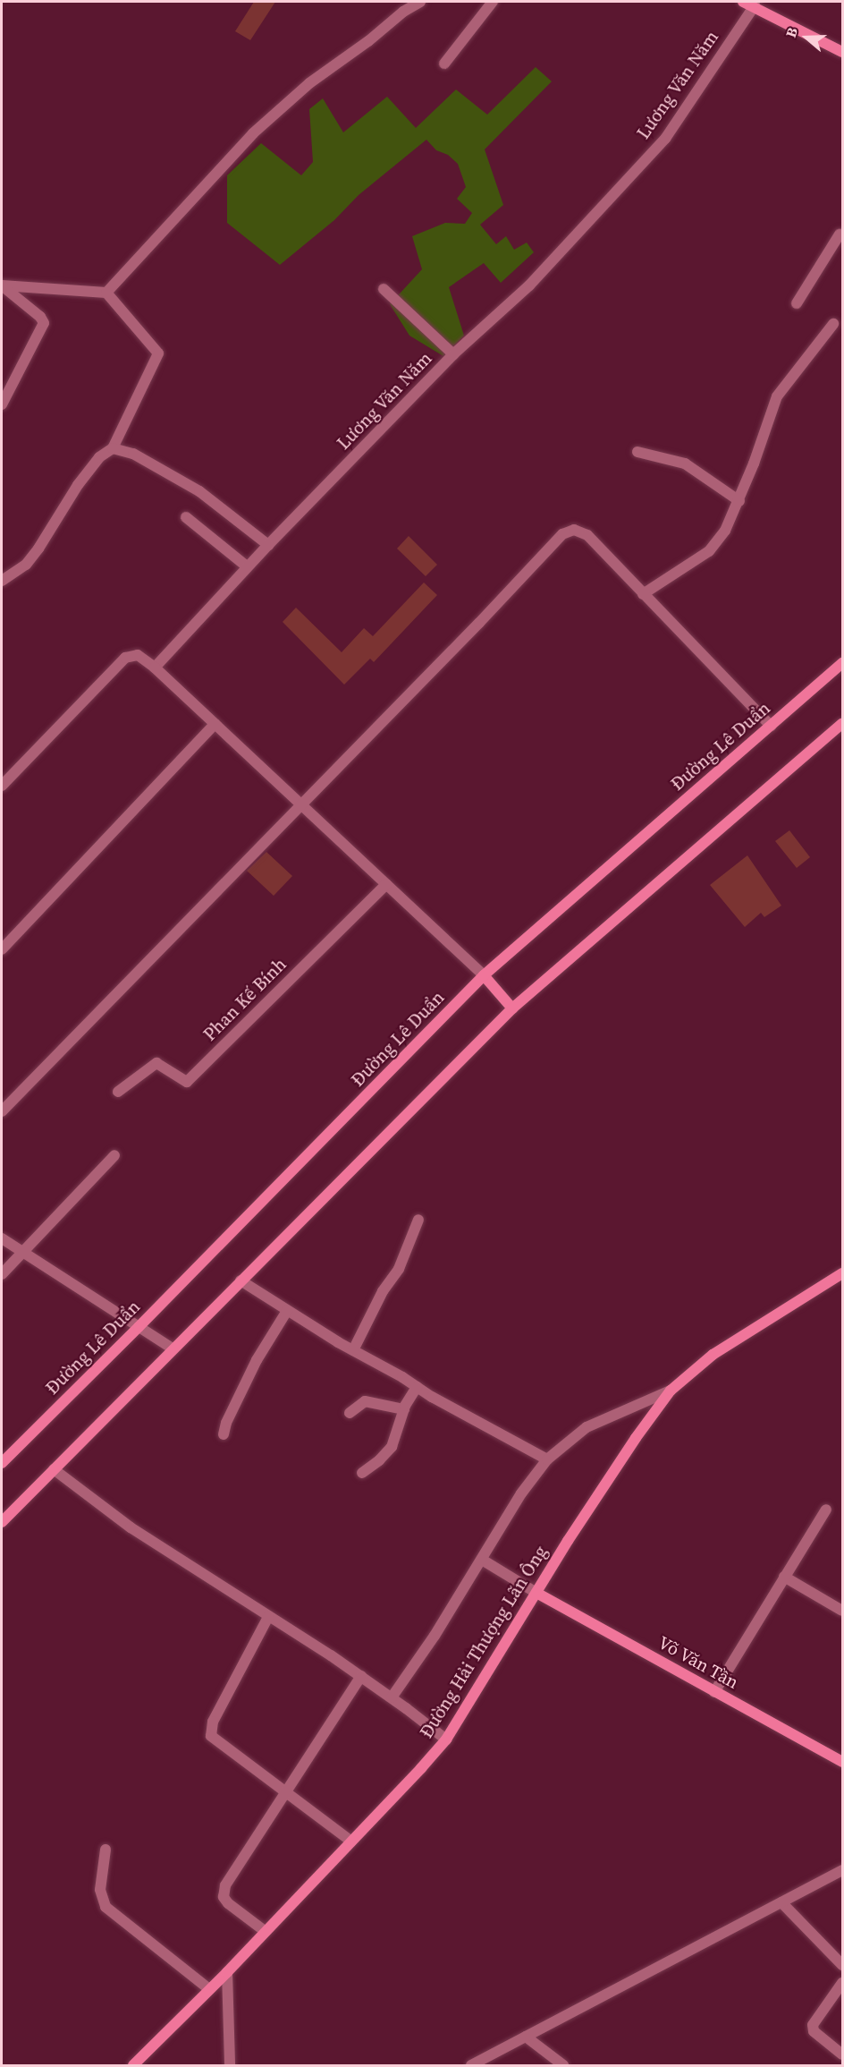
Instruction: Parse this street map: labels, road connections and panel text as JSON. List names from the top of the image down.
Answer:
{
  "streets": {
    "main road": ["Đường Lê Duẩn", "Đường Hải Thượng Lãn Ông", "Võ Văn Tần"],
    "street": ["Lương Văn Năm", "Phan Kế Bính"]
  },
  "crossings": [
    ["Đường Hải Thượng Lãn Ông", "Võ Văn Tần"]
  ],
  "north": "left"
}
